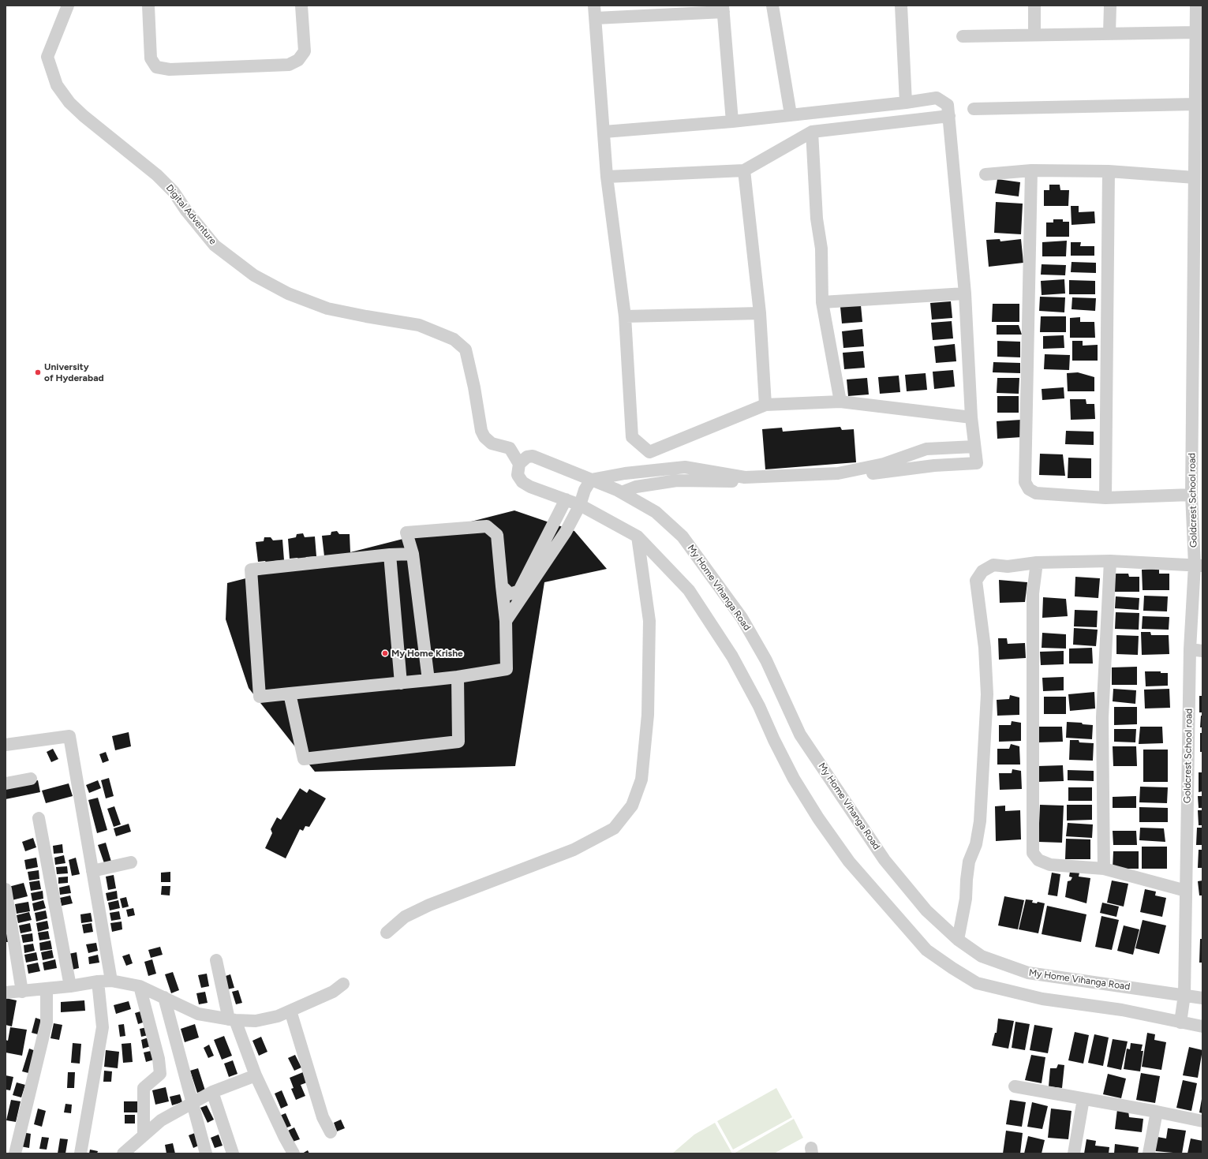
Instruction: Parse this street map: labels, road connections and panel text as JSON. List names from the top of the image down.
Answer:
{
  "streets": {
    "street": ["Digital Adventure", "Goldcrest School road", "My Home Vihanga Road"]
  },
  "crossings": [
    ["Digital Adventure", "My Home Vihanga Road"],
    ["Goldcrest School road", "My Home Vihanga Road"]
  ],
  "places": ["University of Hyderabad", "My Home Krishe"]
}
